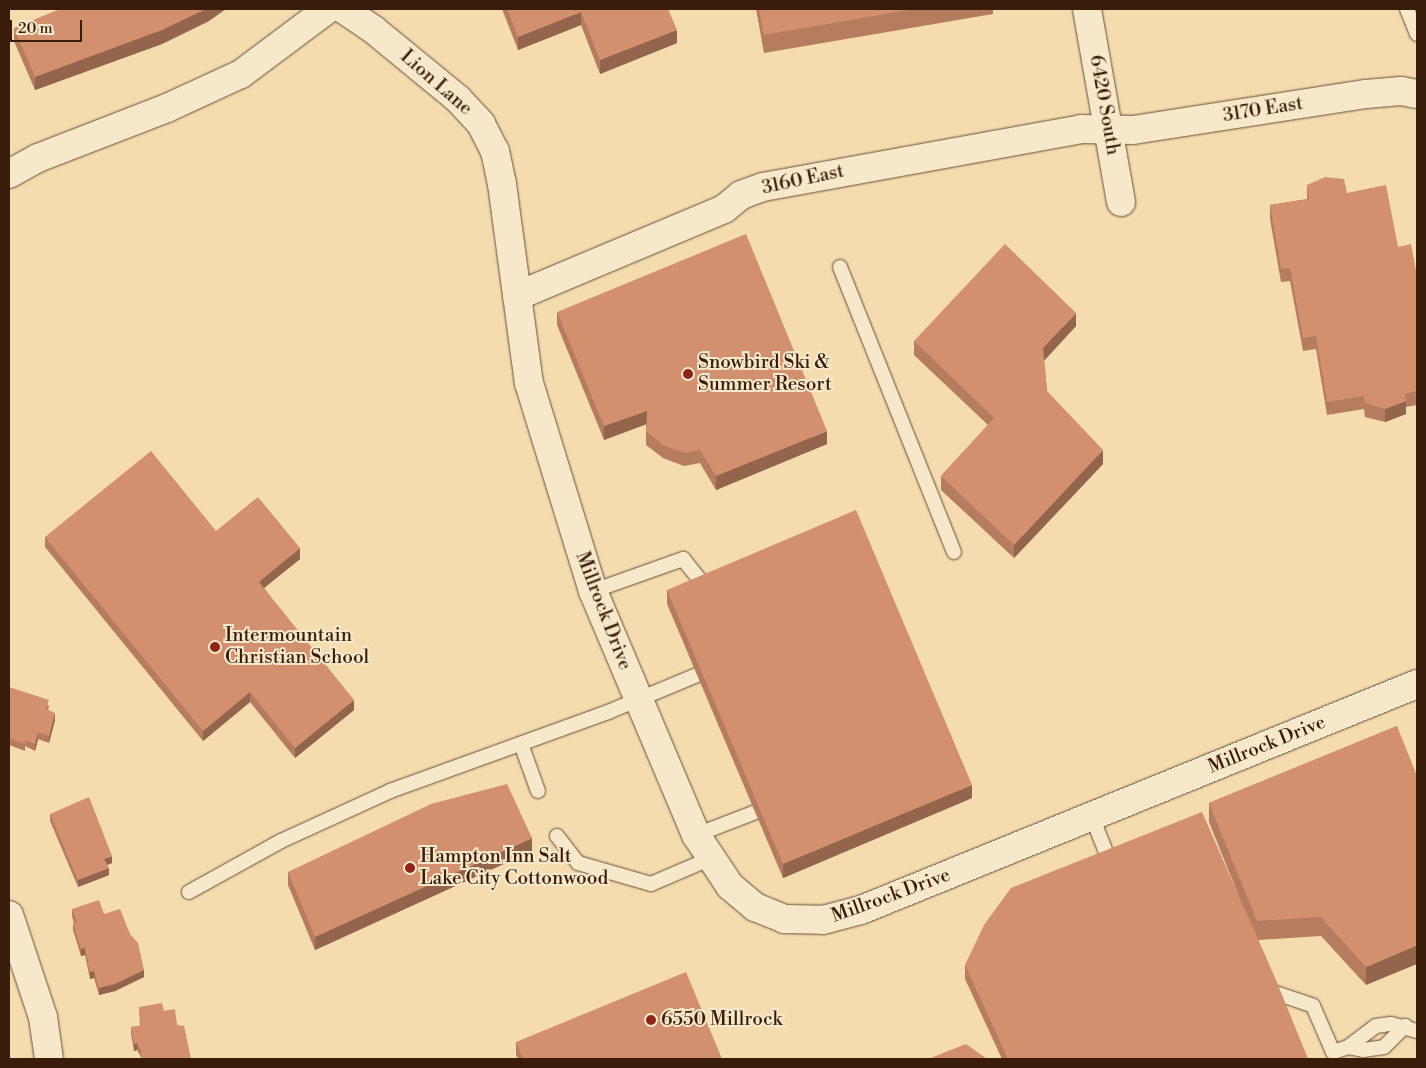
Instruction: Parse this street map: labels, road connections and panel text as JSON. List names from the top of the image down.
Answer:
{
  "streets": {
    "street": [
      "Lion Lane",
      "6420 South",
      "3170 East",
      "3160 East",
      "Millrock Drive"
    ]
  },
  "crossings": [
    ["Lion Lane", "3160 East"],
    ["Lion Lane", "Millrock Drive"],
    ["6420 South", "3170 East"],
    ["6420 South", "3160 East"],
    ["3170 East", "3160 East"],
    ["3160 East", "Millrock Drive"]
  ],
  "places": [
    "Snowbird Ski & Summer Resort",
    "Intermountain Christian School",
    "Hampton Inn Salt Lake City Cottonwood",
    "6550 Millrock"
  ],
  "scale_bar": "20 m"
}
